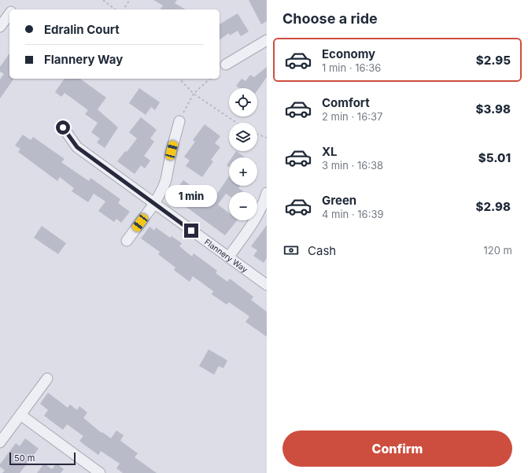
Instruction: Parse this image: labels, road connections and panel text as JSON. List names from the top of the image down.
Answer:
{
  "streets": {
    "street": ["Flannery Way"]
  },
  "scale_bar": "50 m",
  "page": {
    "heading": "Choose a ride",
    "banner": ["Edralin Court", "Flannery Way"],
    "list": [
      {
        "name": "Economy",
        "note": "1 min · 16:36",
        "value": "$2.95"
      },
      {
        "name": "Comfort",
        "note": "2 min · 16:37",
        "value": "$3.98"
      },
      {
        "name": "XL",
        "note": "3 min · 16:38",
        "value": "$5.01"
      },
      {
        "name": "Green",
        "note": "4 min · 16:39",
        "value": "$2.98"
      }
    ],
    "map_buttons": ["+", "−"],
    "bubble": "1 min",
    "pay": ["Cash", "120 m"],
    "buttons": "Confirm",
    "scale": "50 m"
  }
}
